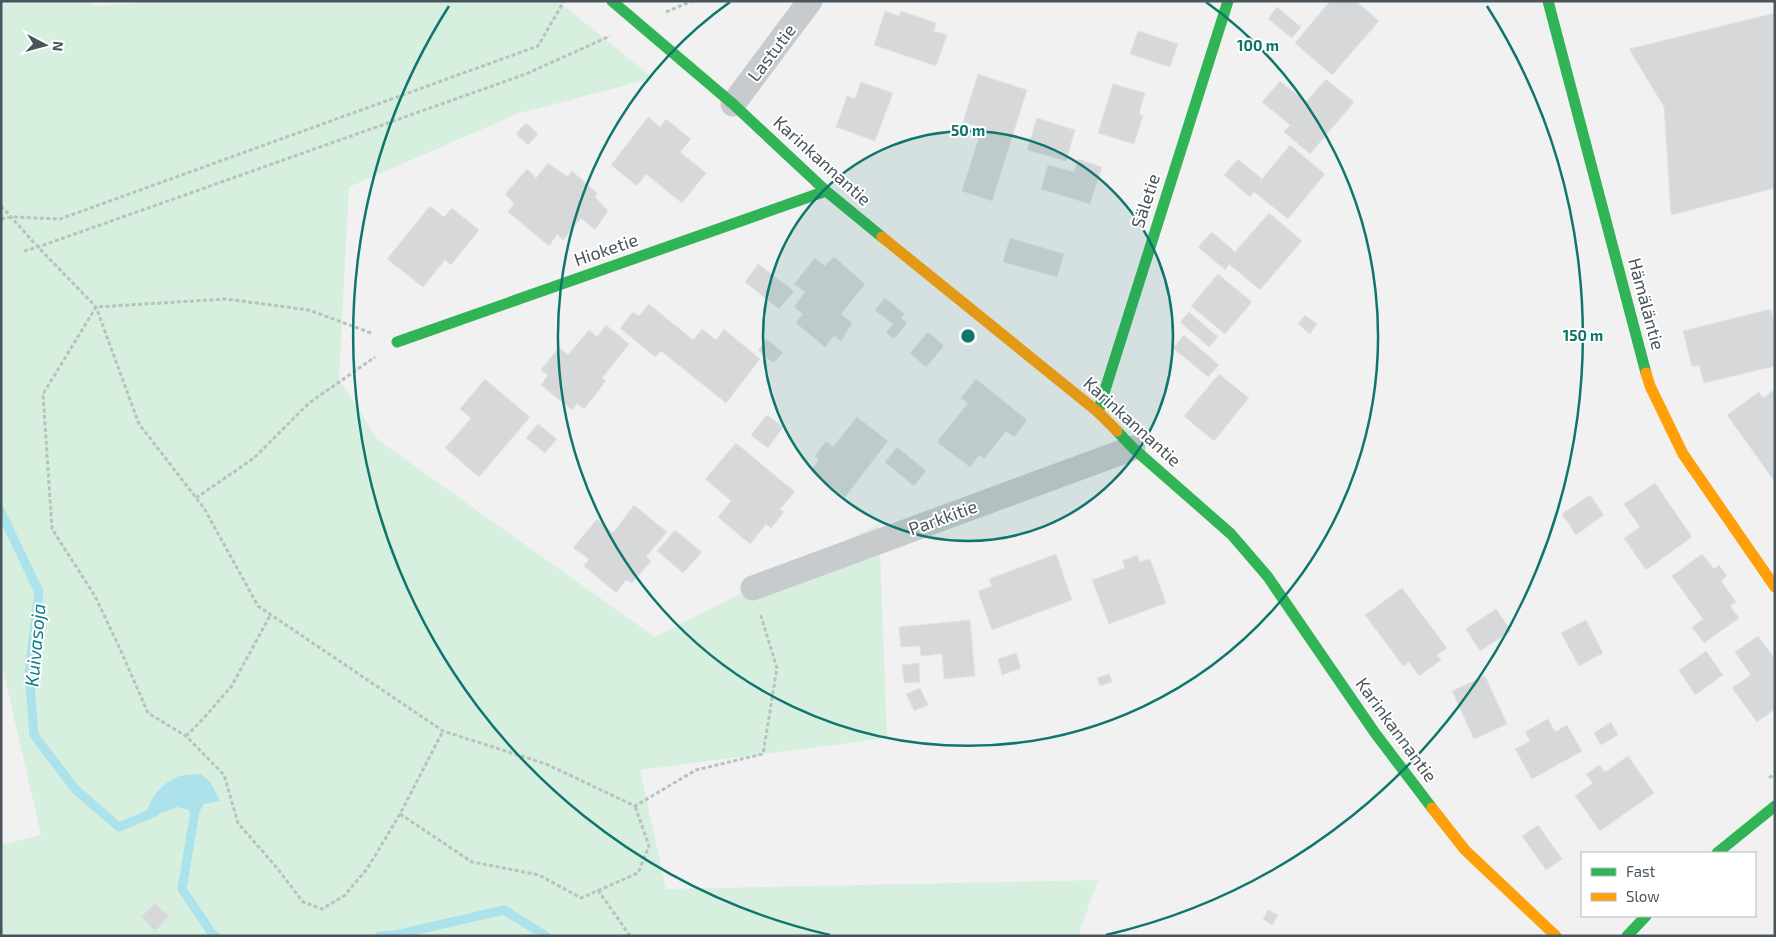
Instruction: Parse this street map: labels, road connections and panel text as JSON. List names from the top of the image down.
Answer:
{
  "streets": {
    "street": [
      "Lastutie",
      "Karinkannantie",
      "Säletie",
      "Hioketie",
      "Hämäläntie",
      "Parkkitie"
    ]
  },
  "crossings": [
    ["Lastutie", "Karinkannantie"],
    ["Karinkannantie", "Säletie"],
    ["Karinkannantie", "Hioketie"],
    ["Karinkannantie", "Parkkitie"]
  ],
  "water": ["Kuivasoja"],
  "legend": ["Fast", "Slow"],
  "north": "right",
  "rings": ["100 m", "50 m", "150 m"]
}
